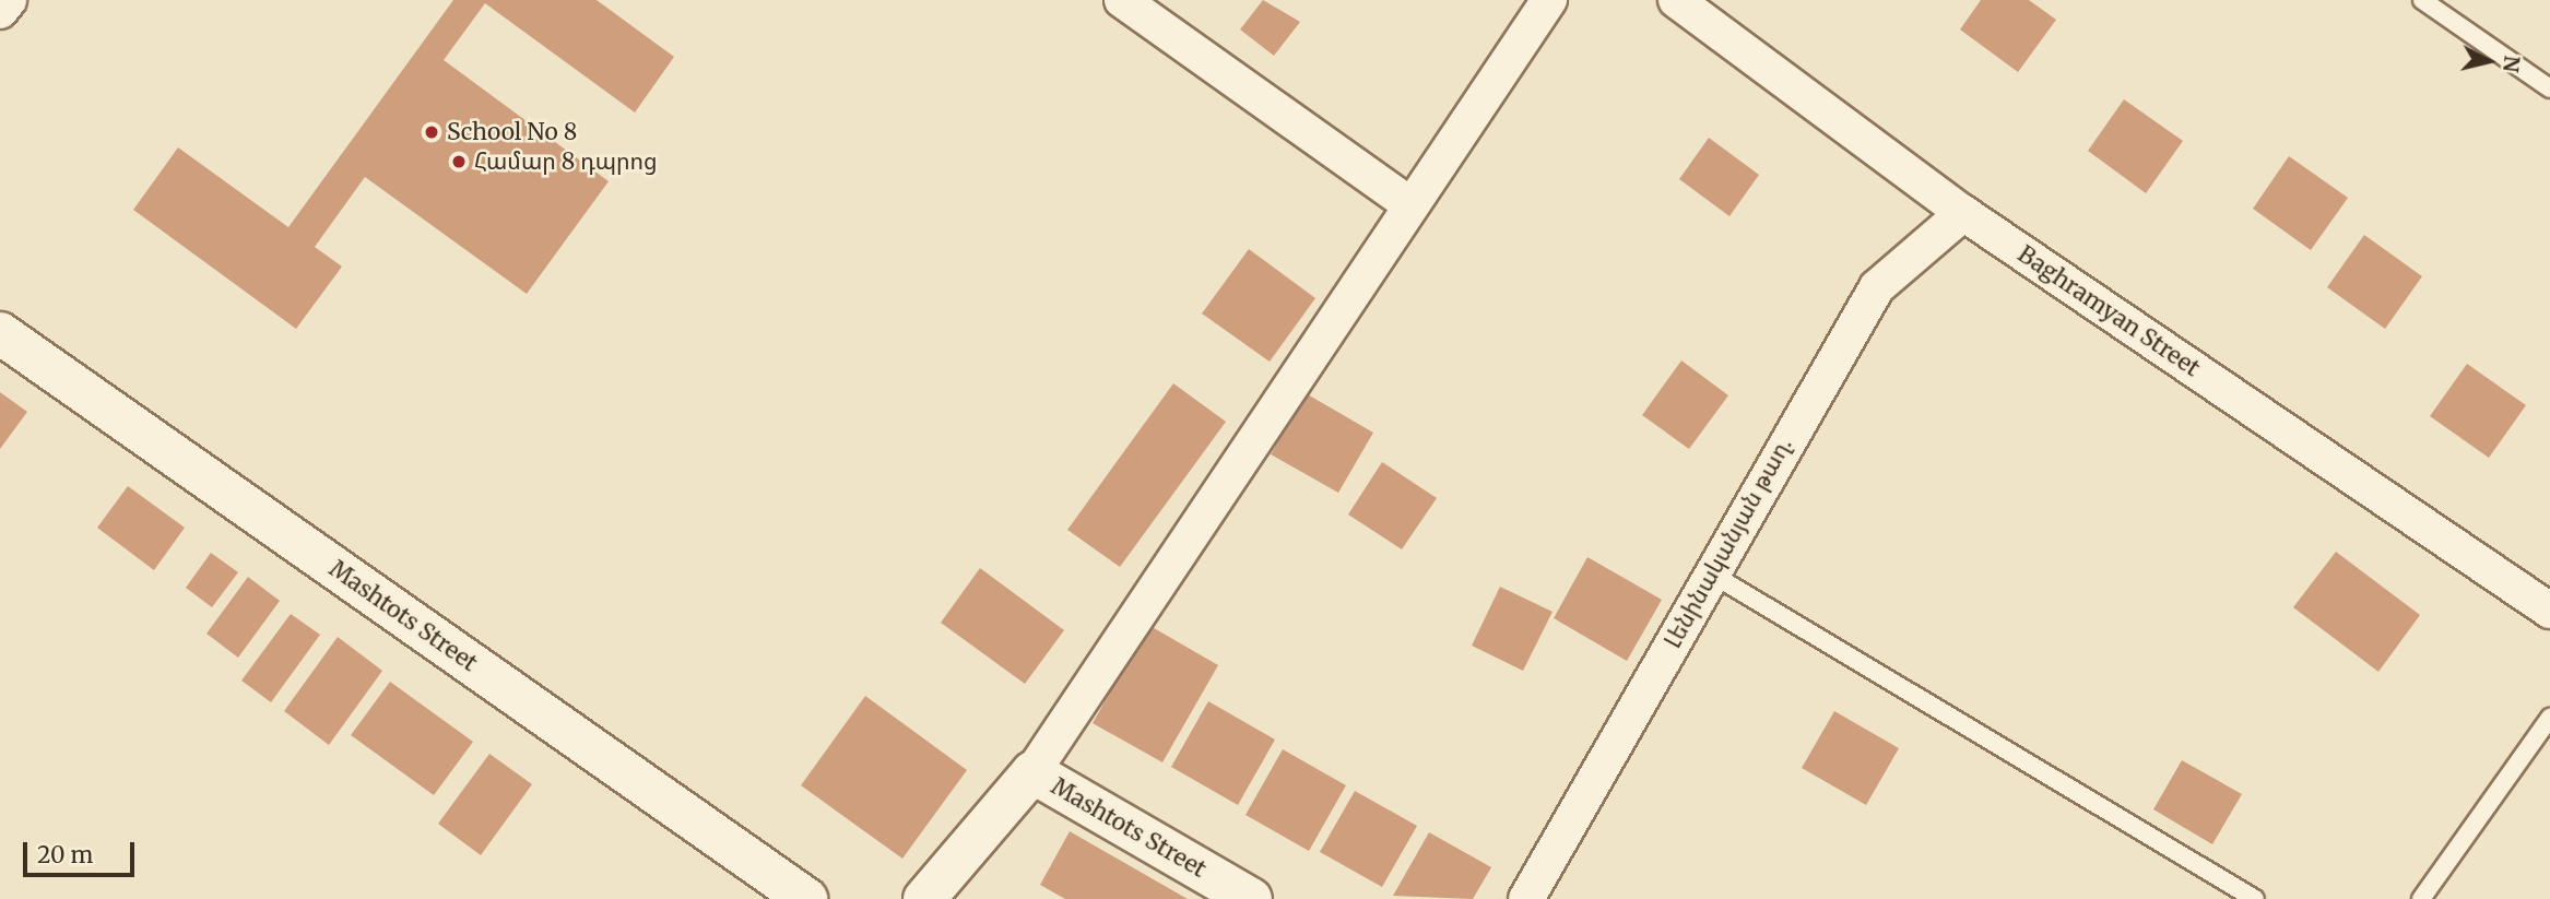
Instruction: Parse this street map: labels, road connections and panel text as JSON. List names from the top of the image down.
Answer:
{
  "streets": {
    "main road": ["Mashtots Street"],
    "street": ["Baghramyan Street", "Լենինականյան թաղ."]
  },
  "crossings": [
    ["Baghramyan Street", "Լենինականյան թաղ."]
  ],
  "places": ["School No 8", "Համար 8 դպրոց"],
  "scale_bar": "20 m",
  "north": "right"
}
